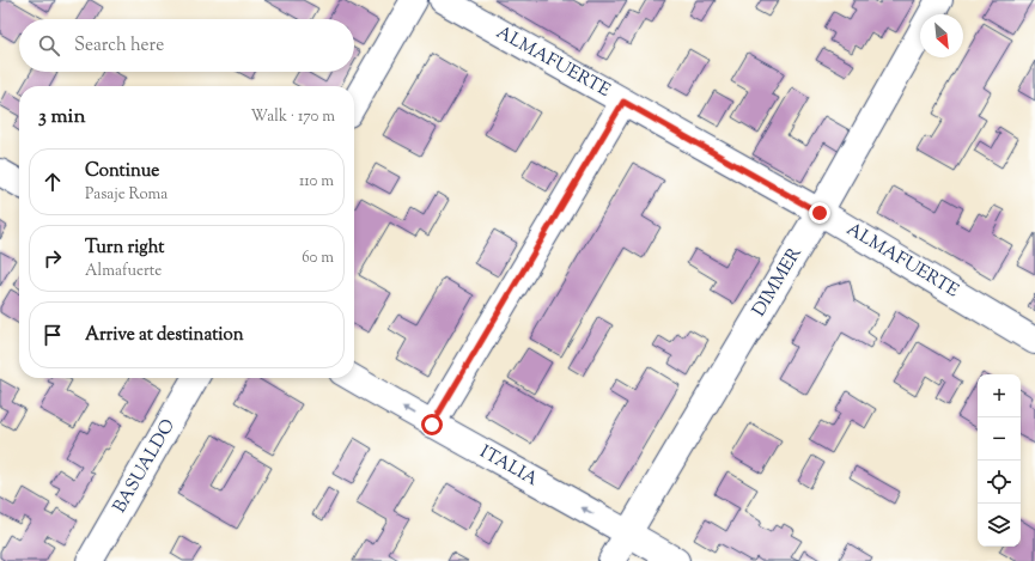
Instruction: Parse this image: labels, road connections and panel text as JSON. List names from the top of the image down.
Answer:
{
  "streets": {
    "street": [
      "ALMAFUERTE",
      "DIMMER",
      "BASUALDO",
      "ITALIA"
    ]
  },
  "crossings": [
    ["ALMAFUERTE", "DIMMER"],
    ["DIMMER", "ITALIA"]
  ],
  "one_way": ["ITALIA"],
  "north": "bottom right",
  "page": {
    "search": "Search here",
    "heading": ["3 min", "Walk · 170 m"],
    "list": [
      ["Continue", "Pasaje Roma", "110 m"],
      ["Turn right", "Almafuerte", "60 m"],
      "Arrive at destination"
    ],
    "map_buttons": ["+", "−"]
  }
}
